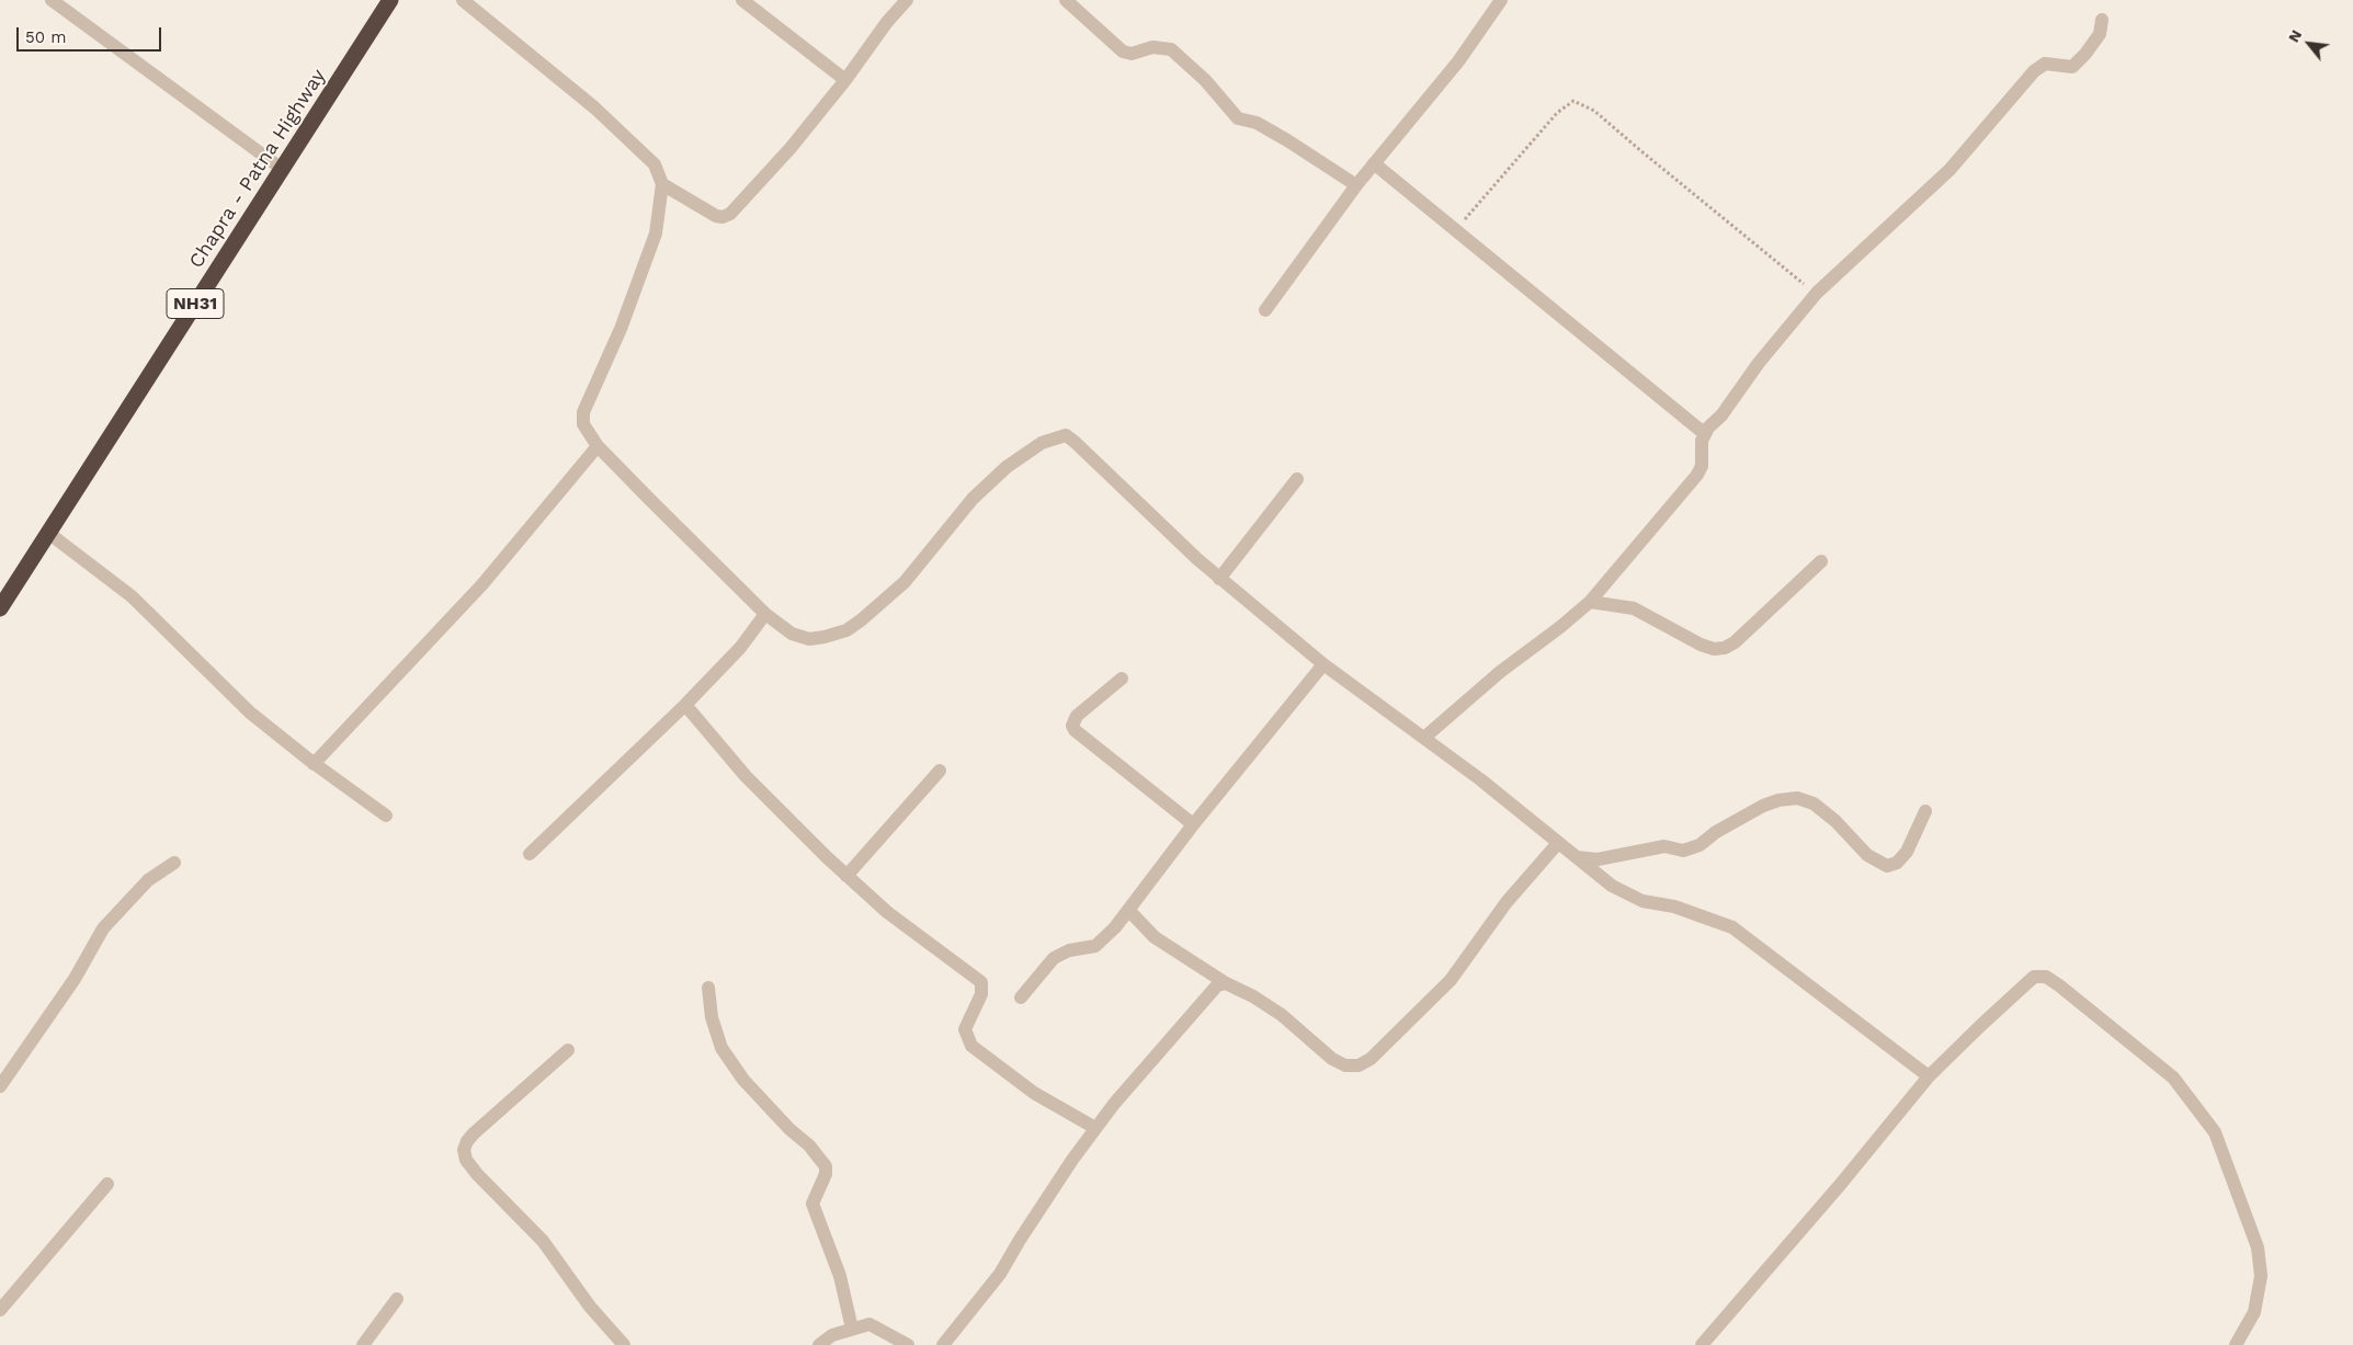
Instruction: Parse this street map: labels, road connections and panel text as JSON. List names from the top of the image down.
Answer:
{
  "streets": {
    "highway": ["Chapra - Patna Highway", "NH31"]
  },
  "scale_bar": "50 m",
  "north": "top left"
}
